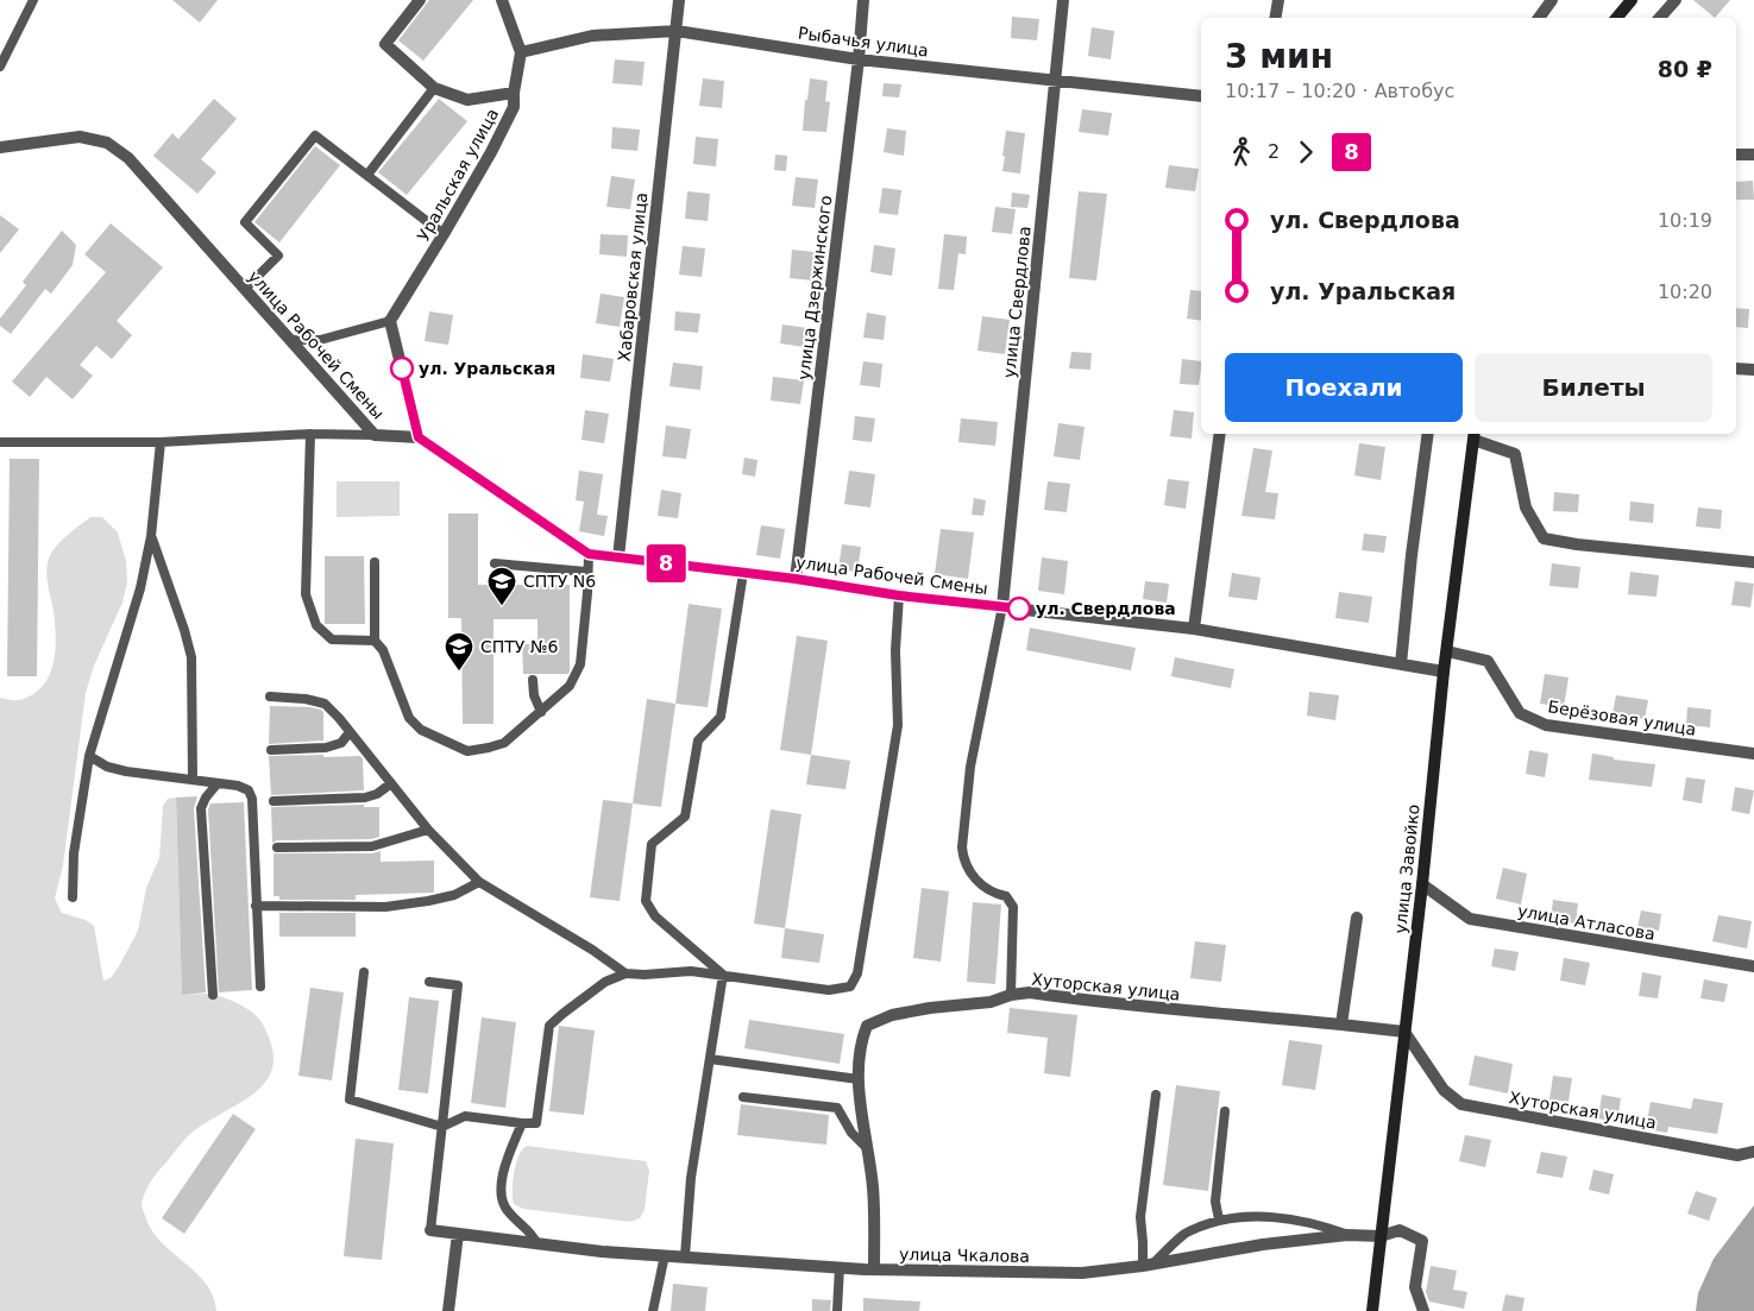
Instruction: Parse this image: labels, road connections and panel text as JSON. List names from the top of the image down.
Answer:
{
  "streets": {
    "main road": ["улица Завойко"],
    "street": [
      "Рыбачья улица",
      "Уральская улица",
      "Хабаровская улица",
      "улица Дзержинского",
      "улица Свердлова",
      "улица Рабочей Смены",
      "Берёзовая улица",
      "улица Атласова",
      "Хуторская улица",
      "улица Чкалова"
    ]
  },
  "crossings": [
    ["Рыбачья улица", "Уральская улица"],
    ["Рыбачья улица", "Хабаровская улица"],
    ["Рыбачья улица", "улица Дзержинского"],
    ["Рыбачья улица", "улица Свердлова"],
    ["Хабаровская улица", "улица Рабочей Смены"],
    ["улица Дзержинского", "улица Рабочей Смены"],
    ["улица Свердлова", "улица Рабочей Смены"],
    ["улица Рабочей Смены", "улица Завойко"],
    ["Берёзовая улица", "улица Завойко"],
    ["улица Завойко", "улица Атласова"],
    ["улица Завойко", "Хуторская улица"],
    ["улица Завойко", "улица Чкалова"],
    ["Хуторская улица", "улица Чкалова"]
  ],
  "places": {
    "other": ["ул. Уральская", "ул. Свердлова"],
    "school or university": ["СПТУ N6", "СПТУ №6"]
  },
  "lines": ["bus line 8"],
  "page": {
    "on_map": "8",
    "heading": ["3 мин", "10:17 – 10:20 · Автобус", "80 ₽"],
    "legs": ["2", "8"],
    "list": [
      {
        "name": "ул. Свердлова",
        "value": "10:19"
      },
      {
        "name": "ул. Уральская",
        "value": "10:20"
      }
    ],
    "buttons": ["Поехали", "Билеты"]
  }
}
